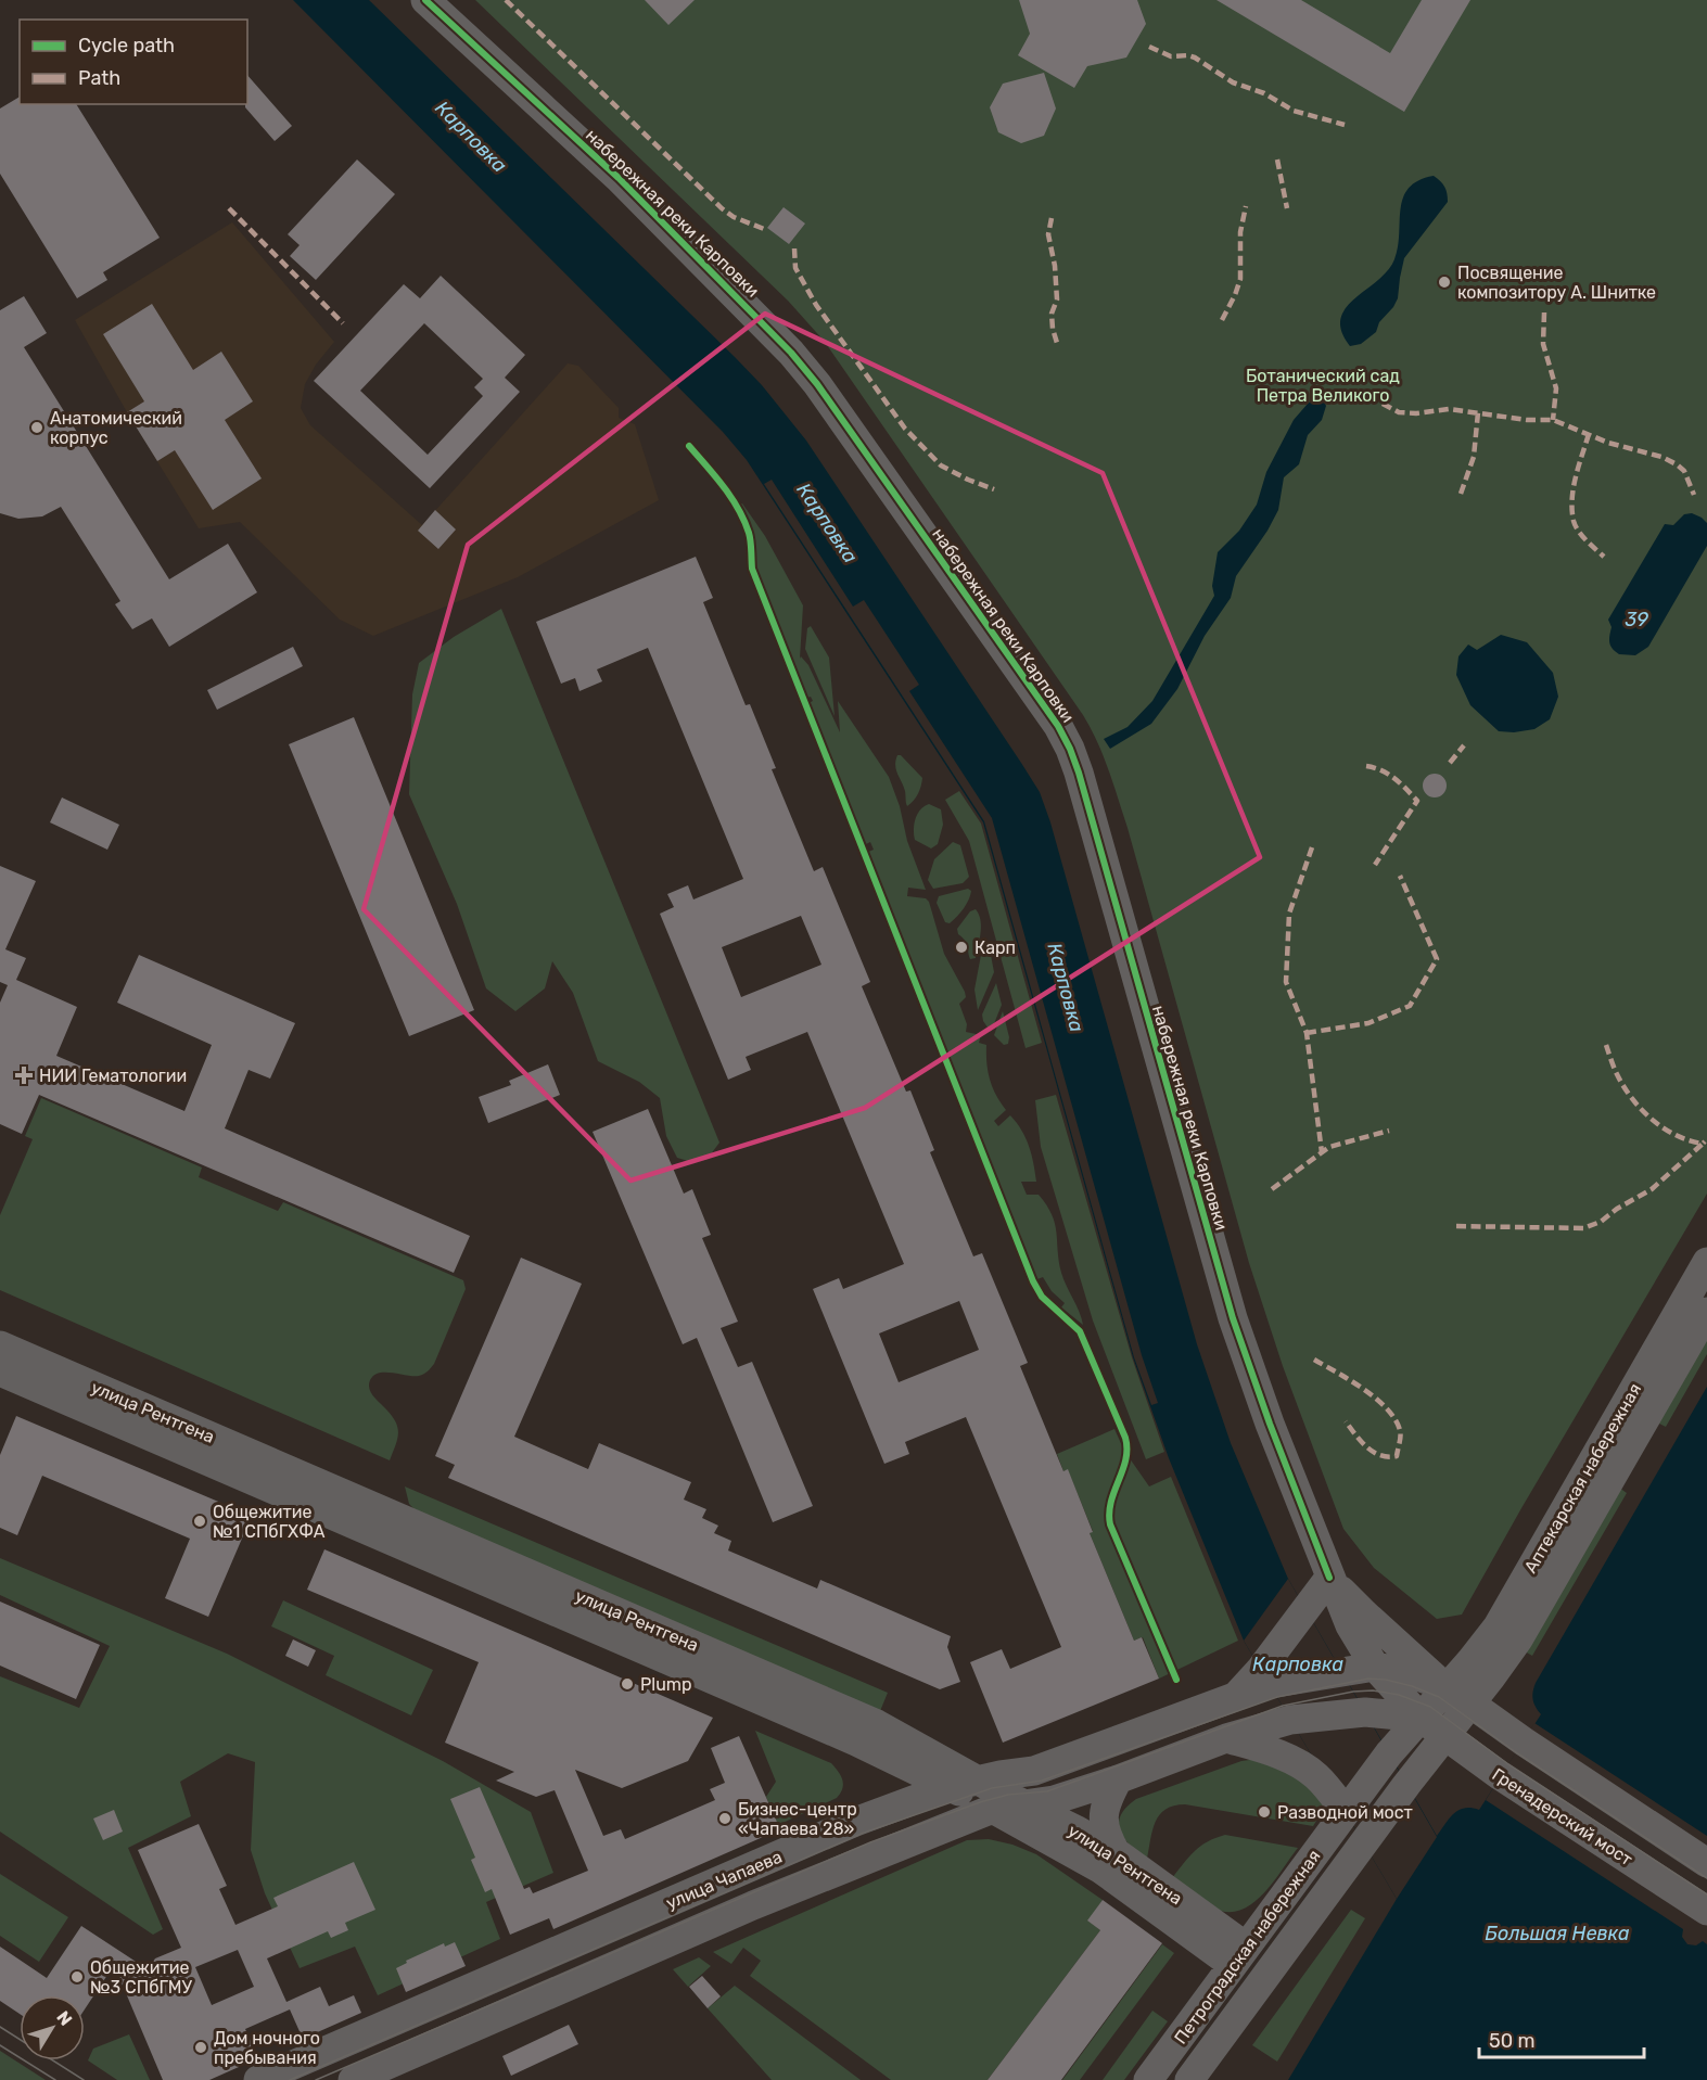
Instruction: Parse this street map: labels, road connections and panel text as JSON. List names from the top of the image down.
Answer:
{
  "streets": {
    "street": [
      "набережная реки Карповки",
      "улица Рентгена",
      "Аптекарская набережная",
      "Гренадерский мост",
      "улица Чапаева",
      "Петроградская набережная"
    ]
  },
  "crossings": [
    ["набережная реки Карповки", "Аптекарская набережная"],
    ["набережная реки Карповки", "Гренадерский мост"],
    ["набережная реки Карповки", "улица Чапаева"],
    ["набережная реки Карповки", "Петроградская набережная"],
    ["улица Рентгена", "улица Чапаева"],
    ["улица Рентгена", "Петроградская набережная"],
    ["Аптекарская набережная", "Гренадерский мост"],
    ["Аптекарская набережная", "Петроградская набережная"],
    ["Гренадерский мост", "улица Чапаева"],
    ["Гренадерский мост", "Петроградская набережная"],
    ["улица Чапаева", "Петроградская набережная"]
  ],
  "water": ["Карповка", "39", "Большая Невка"],
  "parks": ["Ботанический сад Петра Великого"],
  "places": {
    "other": [
      "Посвящение композитору А. Шнитке",
      "Анатомический корпус",
      "Карп",
      "Общежитие №1 СПбГХФА",
      "Plump",
      "Разводной мост",
      "Бизнес-центр «Чапаева 28»",
      "Общежитие №3 СПбГМУ",
      "Дом ночного пребывания"
    ],
    "health": ["НИИ Гематологии"]
  },
  "legend": ["Cycle path", "Path"],
  "scale_bar": "50 m",
  "north": "top right"
}
